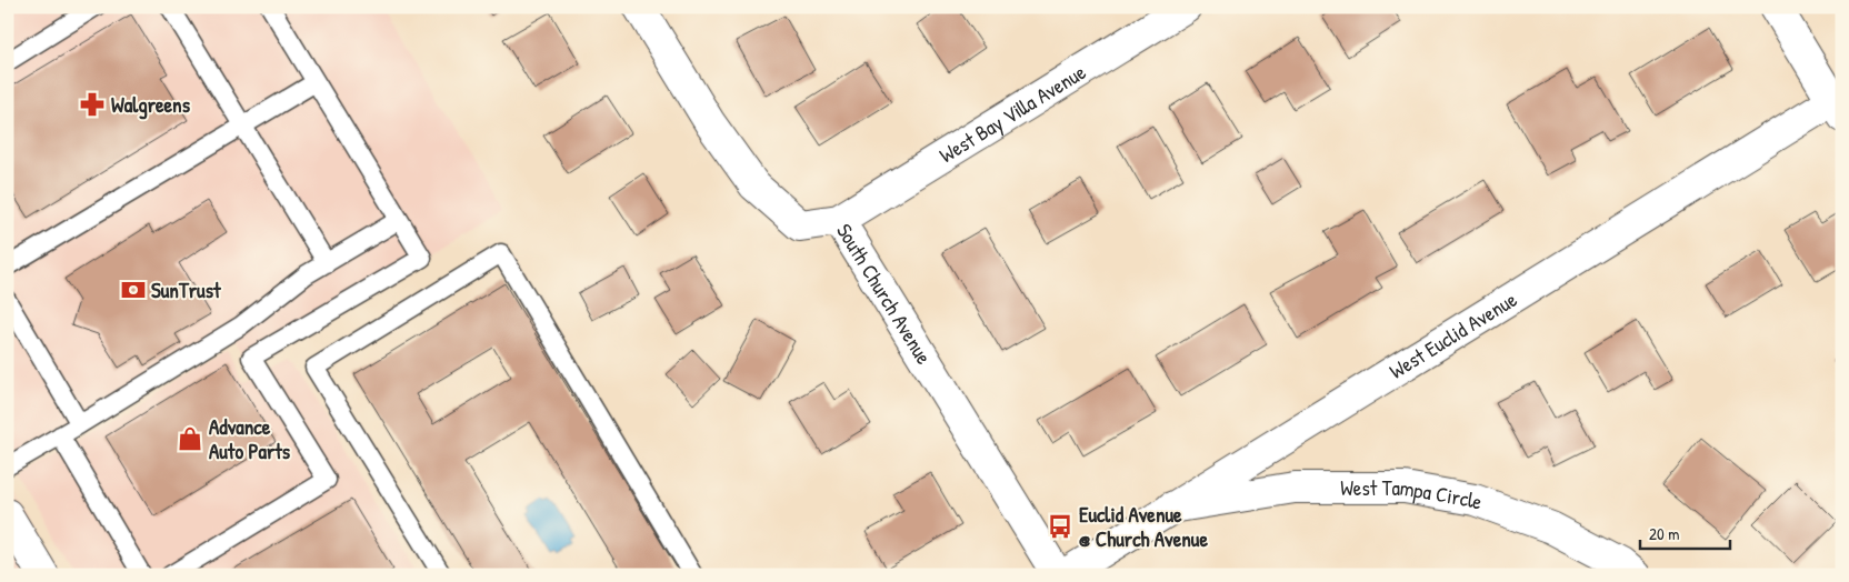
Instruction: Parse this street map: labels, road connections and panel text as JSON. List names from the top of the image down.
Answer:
{
  "streets": {
    "street": [
      "West Bay Villa Avenue",
      "South Church Avenue",
      "West Euclid Avenue",
      "West Tampa Circle"
    ]
  },
  "crossings": [
    ["West Bay Villa Avenue", "South Church Avenue"],
    ["West Euclid Avenue", "West Tampa Circle"]
  ],
  "places": {
    "pharmacy": ["Walgreens"],
    "bank": ["SunTrust"],
    "shop": ["Advance Auto Parts"],
    "bus stop": ["Euclid Avenue @ Church Avenue"]
  },
  "scale_bar": "20 m"
}
